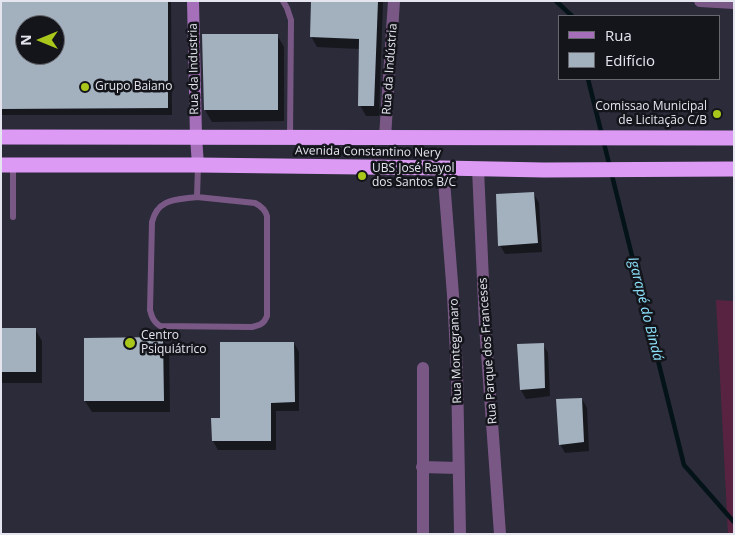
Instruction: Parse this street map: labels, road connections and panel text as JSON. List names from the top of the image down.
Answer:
{
  "streets": {
    "highway": ["Avenida Constantino Nery"],
    "street": [
      "Rua da Industria",
      "Rua da Indústria",
      "Rua Montegranaro",
      "Rua Parque dos Franceses"
    ]
  },
  "crossings": [
    ["Rua da Industria", "Avenida Constantino Nery"],
    ["Rua da Indústria", "Avenida Constantino Nery"],
    ["Avenida Constantino Nery", "Rua Montegranaro"],
    ["Avenida Constantino Nery", "Rua Parque dos Franceses"]
  ],
  "water": ["Igarapé do Bindá"],
  "places": [
    "Grupo Baiano",
    "Comissao Municipal de Licitação C/B",
    "UBS José Rayol dos Santos B/C",
    "Centro Psiquiátrico"
  ],
  "legend": ["Rua", "Edifício"],
  "north": "left"
}
